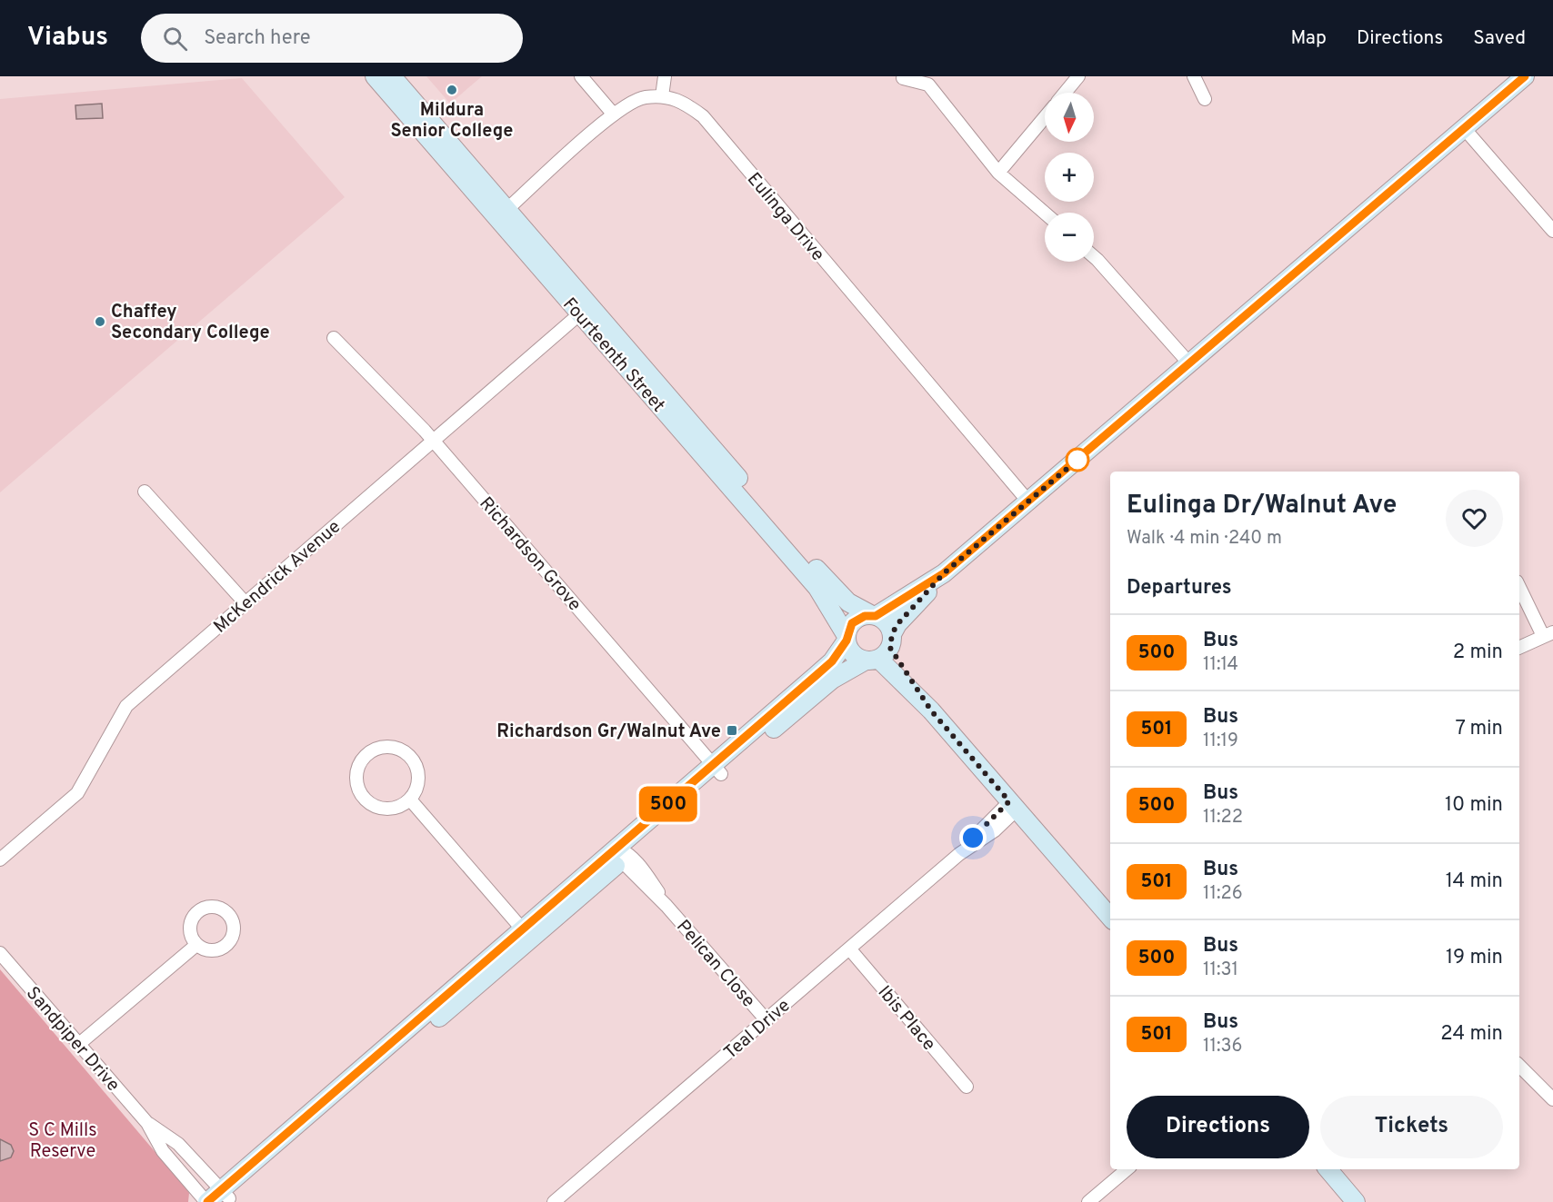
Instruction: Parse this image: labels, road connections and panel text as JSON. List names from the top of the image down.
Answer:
{
  "streets": {
    "street": [
      "Eulinga Drive",
      "Fourteenth Street",
      "Richardson Grove",
      "McKendrick Avenue",
      "Pelican Close",
      "Ibis Place",
      "Teal Drive",
      "Sandpiper Drive"
    ]
  },
  "crossings": [
    ["Eulinga Drive", "Fourteenth Street"],
    ["Fourteenth Street", "McKendrick Avenue"],
    ["Richardson Grove", "McKendrick Avenue"],
    ["Pelican Close", "Teal Drive"],
    ["Ibis Place", "Teal Drive"]
  ],
  "parks": ["S C Mills Reserve"],
  "places": {
    "other": ["Mildura Senior College", "Chaffey Secondary College"],
    "transit": ["Richardson Gr/Walnut Ave"]
  },
  "lines": ["bus line 500"],
  "north": "bottom",
  "page": {
    "header": "Viabus",
    "search": "Search here",
    "nav": ["Map", "Directions", "Saved"],
    "on_map": "500",
    "map_buttons": ["+", "−"],
    "heading": [
      ["Eulinga Dr/Walnut Ave", "Walk · 4 min · 240 m"],
      "Departures"
    ],
    "list": [
      {
        "mark": "500",
        "name": "Bus",
        "note": "11:14",
        "value": "2 min"
      },
      {
        "mark": "501",
        "name": "Bus",
        "note": "11:19",
        "value": "7 min"
      },
      {
        "mark": "500",
        "name": "Bus",
        "note": "11:22",
        "value": "10 min"
      },
      {
        "mark": "501",
        "name": "Bus",
        "note": "11:26",
        "value": "14 min"
      },
      {
        "mark": "500",
        "name": "Bus",
        "note": "11:31",
        "value": "19 min"
      },
      {
        "mark": "501",
        "name": "Bus",
        "note": "11:36",
        "value": "24 min"
      }
    ],
    "buttons": ["Directions", "Tickets"]
  }
}
